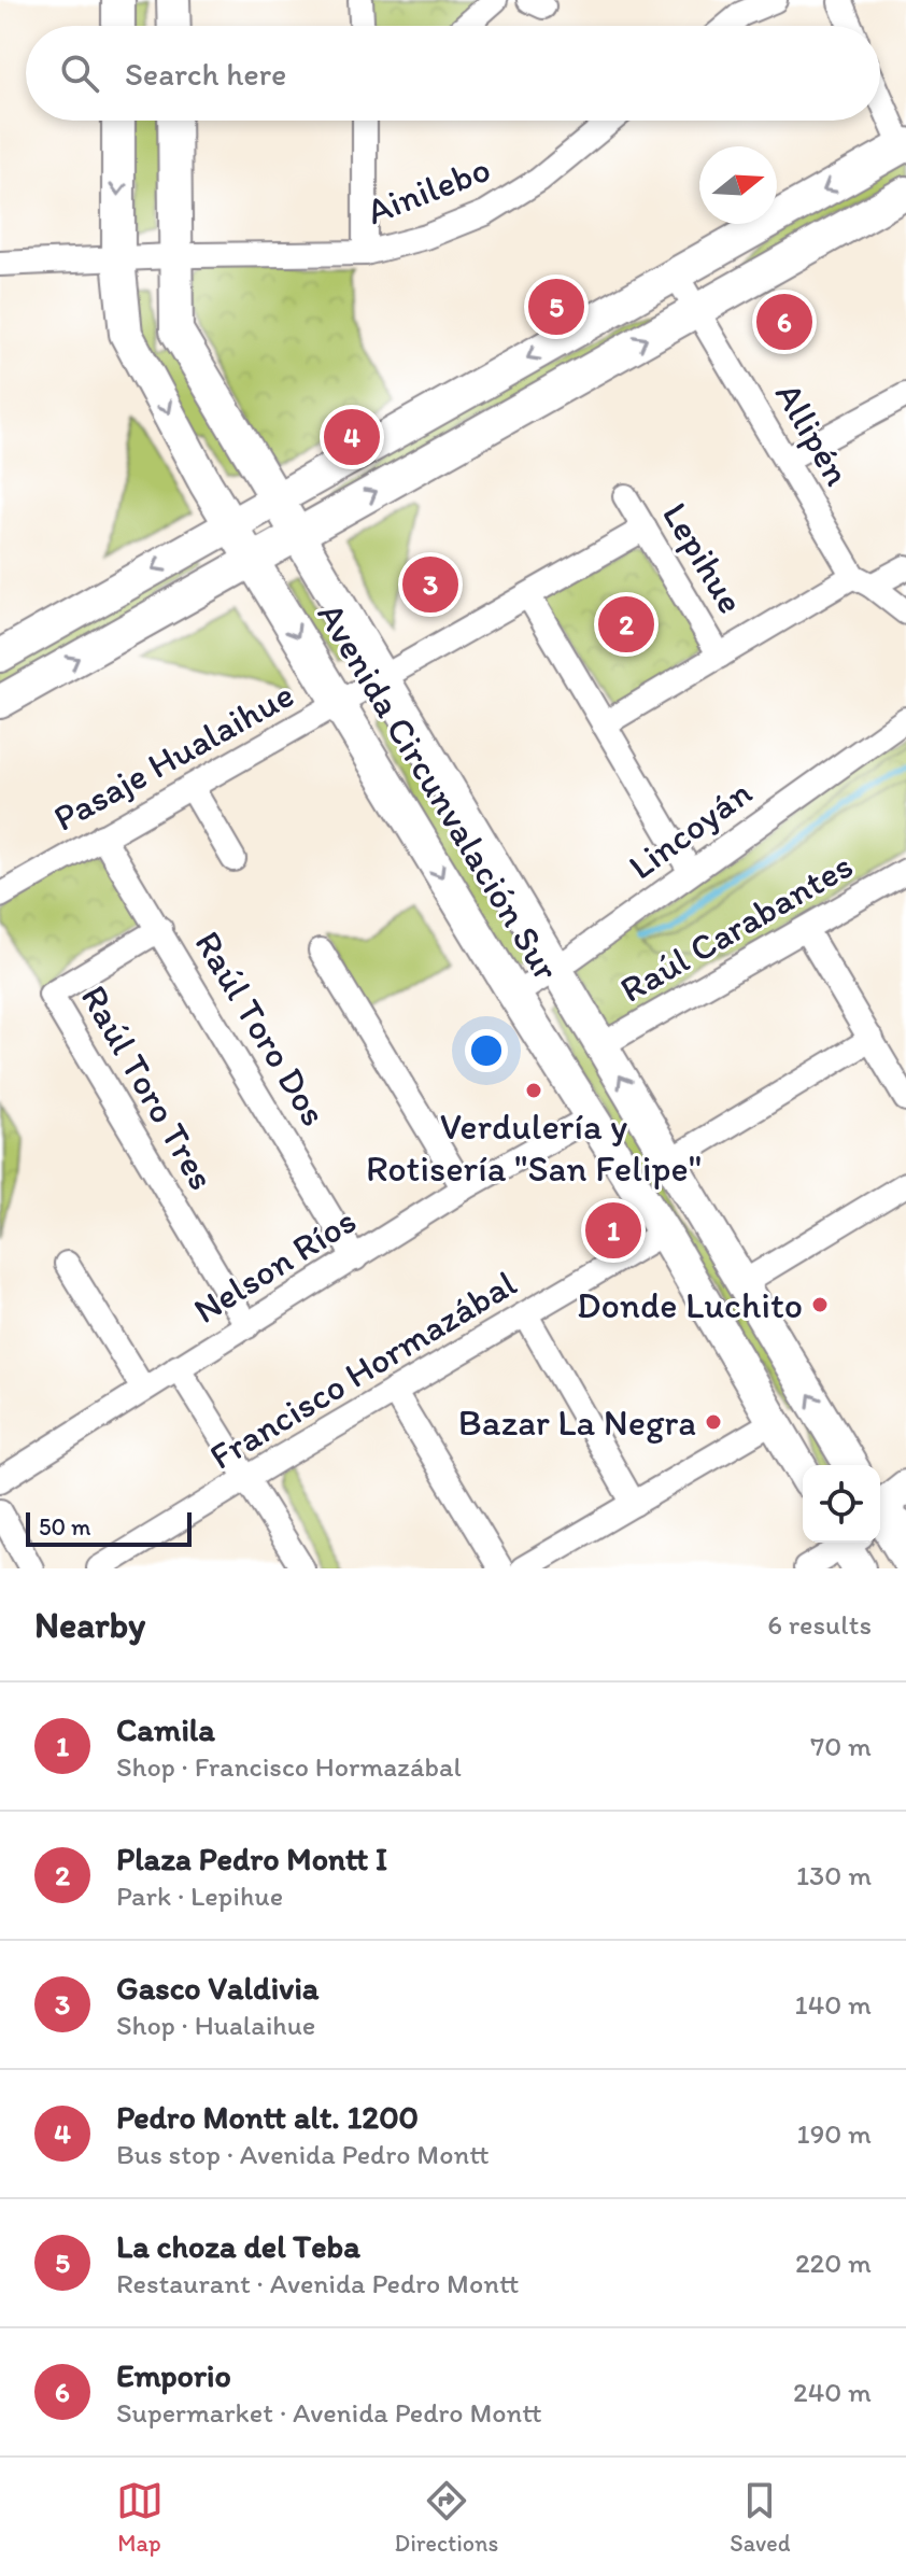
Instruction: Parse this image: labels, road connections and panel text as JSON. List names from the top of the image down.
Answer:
{
  "streets": {
    "main road": ["Avenida Circunvalación Sur"],
    "street": [
      "Ainilebo",
      "Allipén",
      "Lepihue",
      "Pasaje Hualaihue",
      "Lincoyán",
      "Raúl Carabantes",
      "Raúl Toro Dos",
      "Raúl Toro Tres",
      "Nelson Ríos",
      "Francisco Hormazábal"
    ]
  },
  "crossings": [
    ["Ainilebo", "Avenida Circunvalación Sur"],
    ["Lepihue", "Pasaje Hualaihue"],
    ["Pasaje Hualaihue", "Avenida Circunvalación Sur"],
    ["Pasaje Hualaihue", "Raúl Toro Dos"],
    ["Avenida Circunvalación Sur", "Lincoyán"],
    ["Avenida Circunvalación Sur", "Raúl Carabantes"],
    ["Avenida Circunvalación Sur", "Nelson Ríos"],
    ["Avenida Circunvalación Sur", "Francisco Hormazábal"],
    ["Raúl Toro Dos", "Raúl Toro Tres"],
    ["Raúl Toro Dos", "Nelson Ríos"],
    ["Raúl Toro Tres", "Nelson Ríos"]
  ],
  "places": ["Verdulería y Rotisería \"San Felipe\"", "Donde Luchito", "Bazar La Negra"],
  "scale_bar": "50 m",
  "north": "right",
  "page": {
    "search": "Search here",
    "pins": [
      "5",
      "6",
      "4",
      "3",
      "2",
      "1"
    ],
    "scale": "50 m",
    "heading": ["Nearby", "6 results"],
    "list": [
      {
        "mark": "1",
        "name": "Camila",
        "note": "Shop · Francisco Hormazábal",
        "value": "70 m"
      },
      {
        "mark": "2",
        "name": "Plaza Pedro Montt I",
        "note": "Park · Lepihue",
        "value": "130 m"
      },
      {
        "mark": "3",
        "name": "Gasco Valdivia",
        "note": "Shop · Hualaihue",
        "value": "140 m"
      },
      {
        "mark": "4",
        "name": "Pedro Montt alt. 1200",
        "note": "Bus stop · Avenida Pedro Montt",
        "value": "190 m"
      },
      {
        "mark": "5",
        "name": "La choza del Teba",
        "note": "Restaurant · Avenida Pedro Montt",
        "value": "220 m"
      },
      {
        "mark": "6",
        "name": "Emporio",
        "note": "Supermarket · Avenida Pedro Montt",
        "value": "240 m"
      }
    ],
    "nav": ["Map", "Directions", "Saved"]
  }
}
